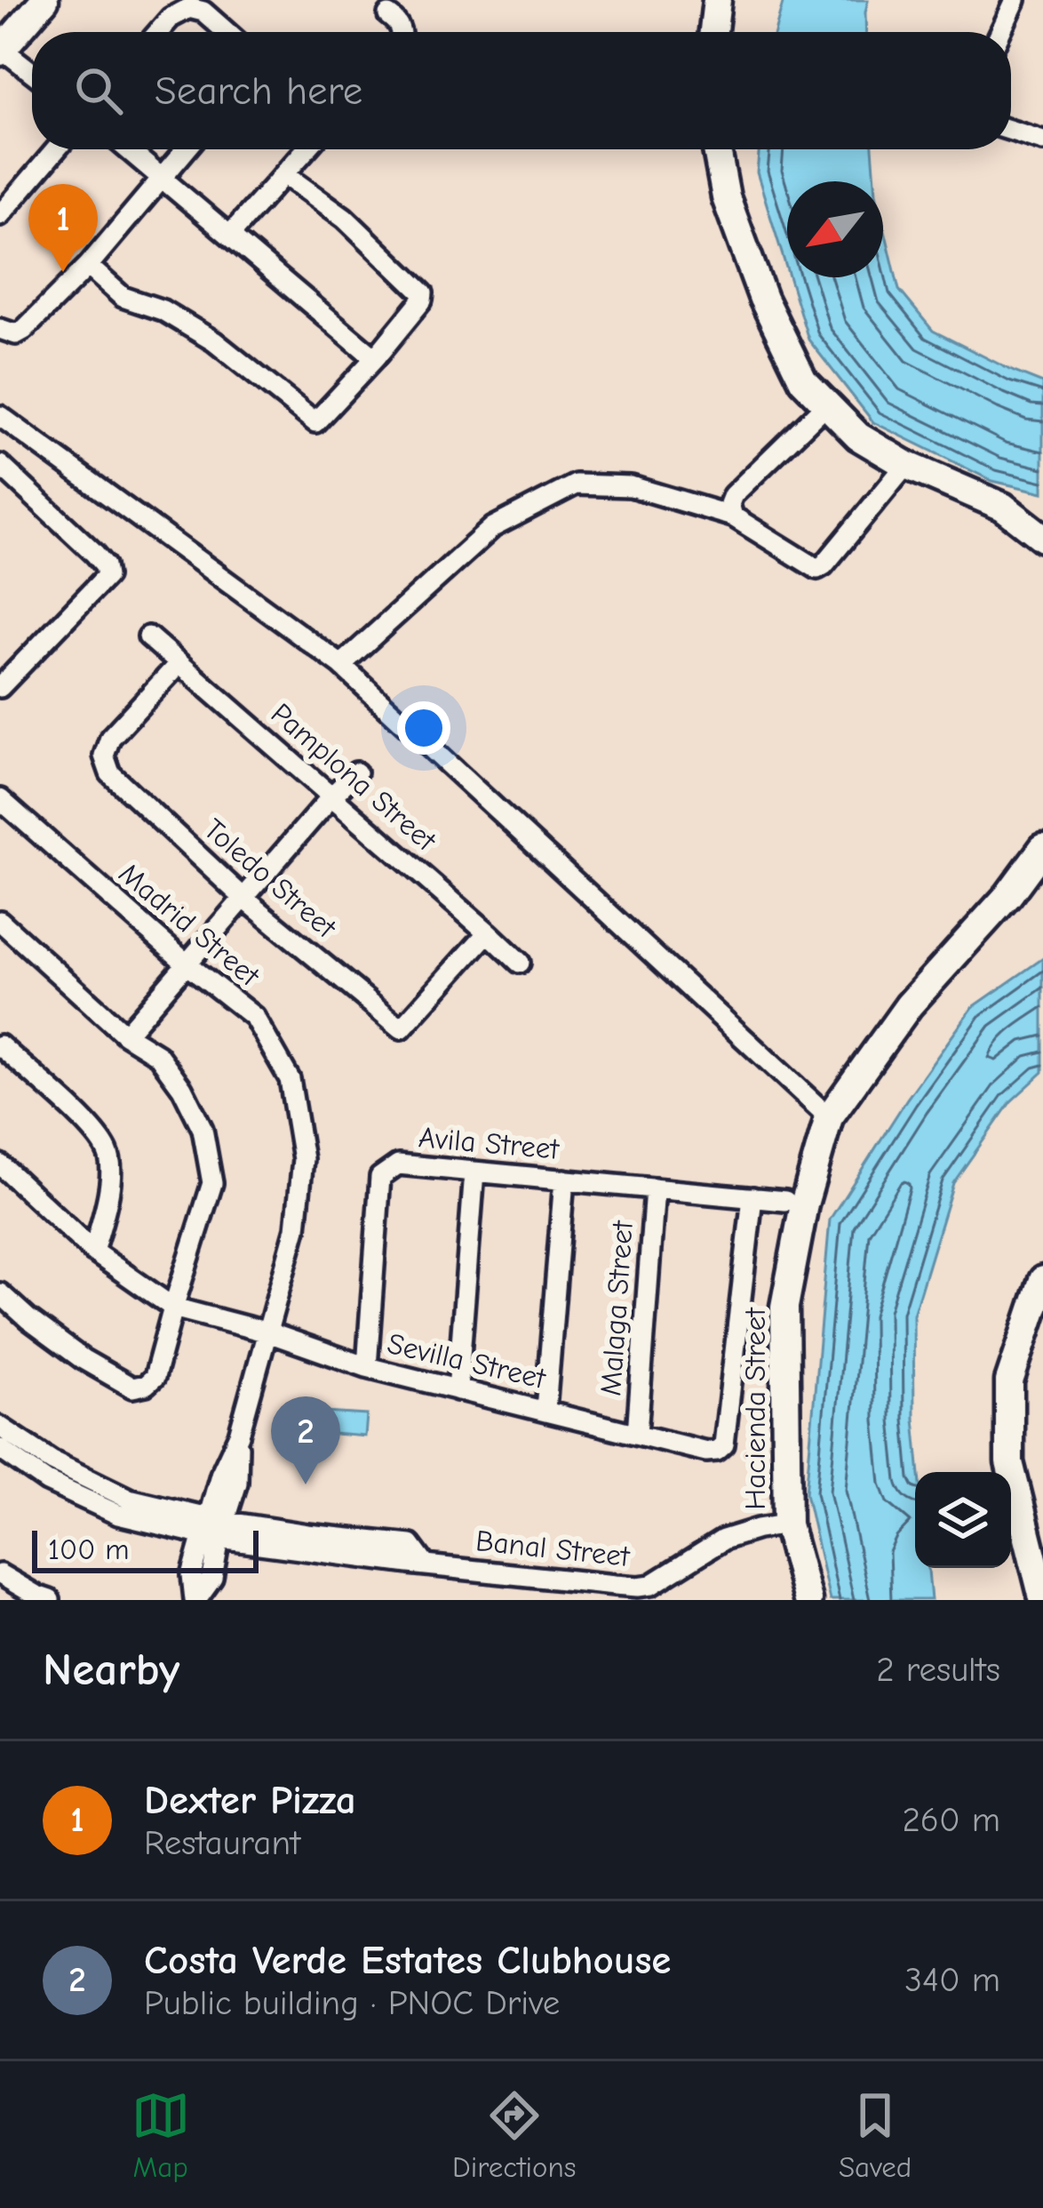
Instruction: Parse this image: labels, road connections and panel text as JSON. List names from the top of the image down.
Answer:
{
  "streets": {
    "street": [
      "Pamplona Street",
      "Toledo Street",
      "Madrid Street",
      "Avila Street",
      "Malaga Street",
      "Sevilla Street",
      "Hacienda Street",
      "Banal Street"
    ]
  },
  "crossings": [
    ["Pamplona Street", "Toledo Street"],
    ["Madrid Street", "Sevilla Street"],
    ["Madrid Street", "Banal Street"],
    ["Avila Street", "Malaga Street"],
    ["Avila Street", "Sevilla Street"],
    ["Malaga Street", "Sevilla Street"],
    ["Hacienda Street", "Banal Street"]
  ],
  "scale_bar": "100 m",
  "north": "bottom left",
  "page": {
    "search": "Search here",
    "pins": ["1", "2"],
    "scale": "100 m",
    "heading": ["Nearby", "2 results"],
    "list": [
      {
        "mark": "1",
        "name": "Dexter Pizza",
        "note": "Restaurant",
        "value": "260 m"
      },
      {
        "mark": "2",
        "name": "Costa Verde Estates Clubhouse",
        "note": "Public building · PNOC Drive",
        "value": "340 m"
      }
    ],
    "nav": ["Map", "Directions", "Saved"]
  }
}
